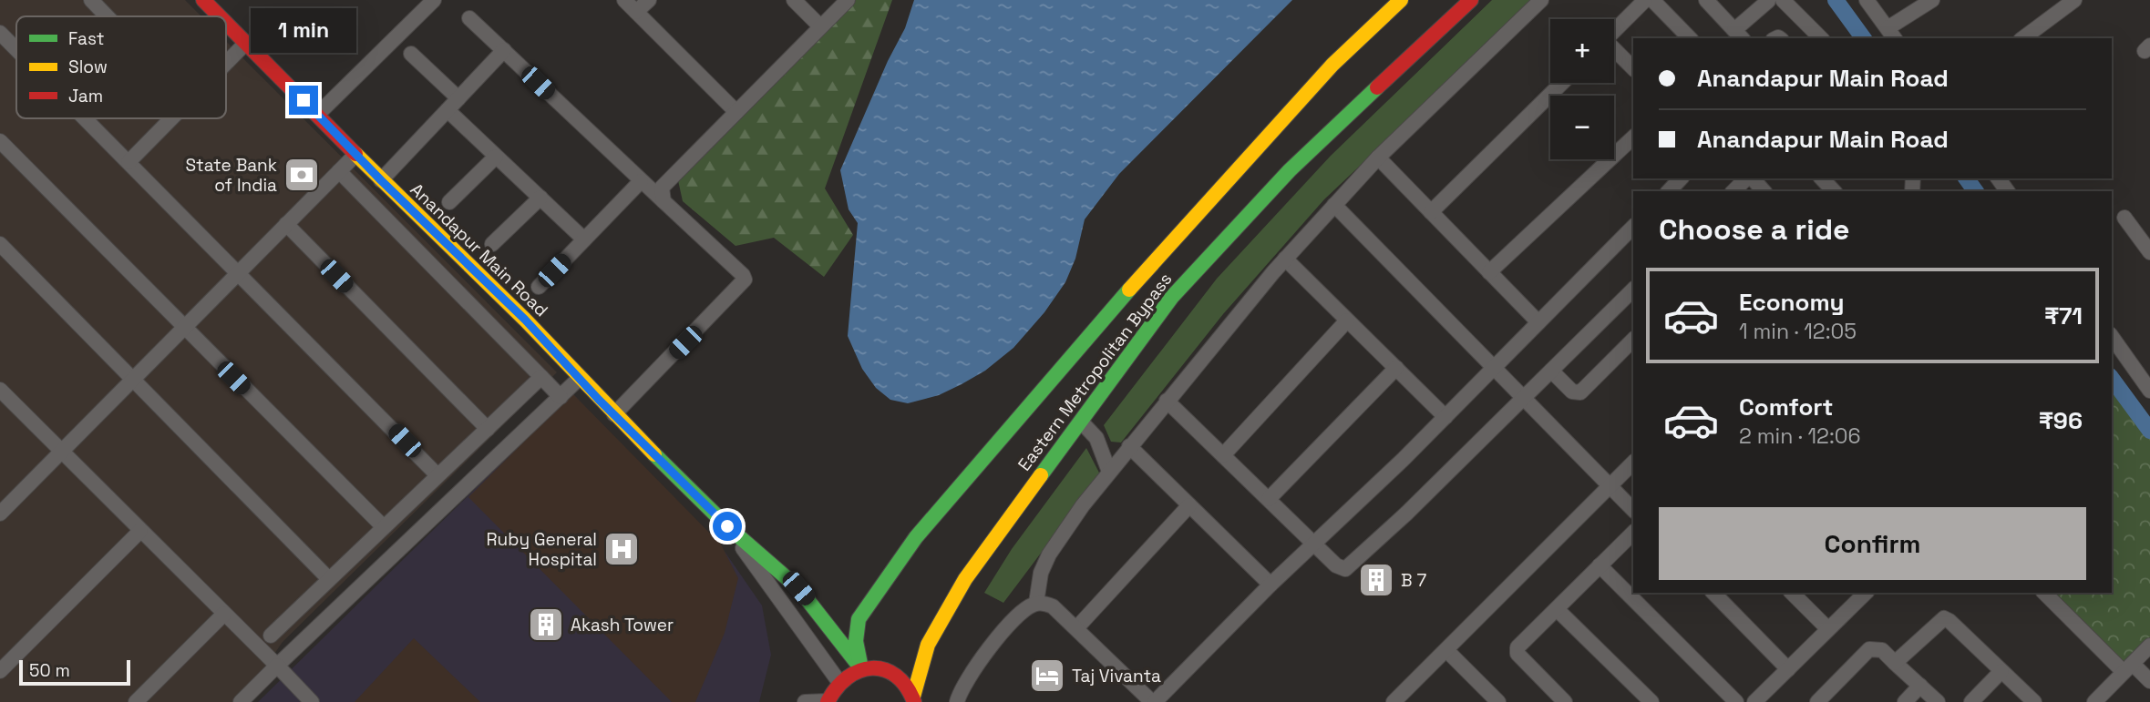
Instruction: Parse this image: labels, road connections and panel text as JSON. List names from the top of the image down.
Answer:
{
  "streets": {
    "main road": ["Anandapur Main Road", "Eastern Metropolitan Bypass"]
  },
  "crossings": [
    ["Anandapur Main Road", "Eastern Metropolitan Bypass"]
  ],
  "places": {
    "bank": ["State Bank of India"],
    "hospital": ["Ruby General Hospital"],
    "building": ["B 7", "Akash Tower"],
    "hotel": ["Taj Vivanta"]
  },
  "legend": ["Fast", "Slow", "Jam"],
  "scale_bar": "50 m",
  "page": {
    "bubble": "1 min",
    "map_buttons": ["+", "−"],
    "banner": ["Anandapur Main Road", "Anandapur Main Road"],
    "heading": "Choose a ride",
    "list": [
      {
        "name": "Economy",
        "note": "1 min · 12:05",
        "value": "₹71"
      },
      {
        "name": "Comfort",
        "note": "2 min · 12:06",
        "value": "₹96"
      }
    ],
    "buttons": "Confirm",
    "scale": "50 m"
  }
}
